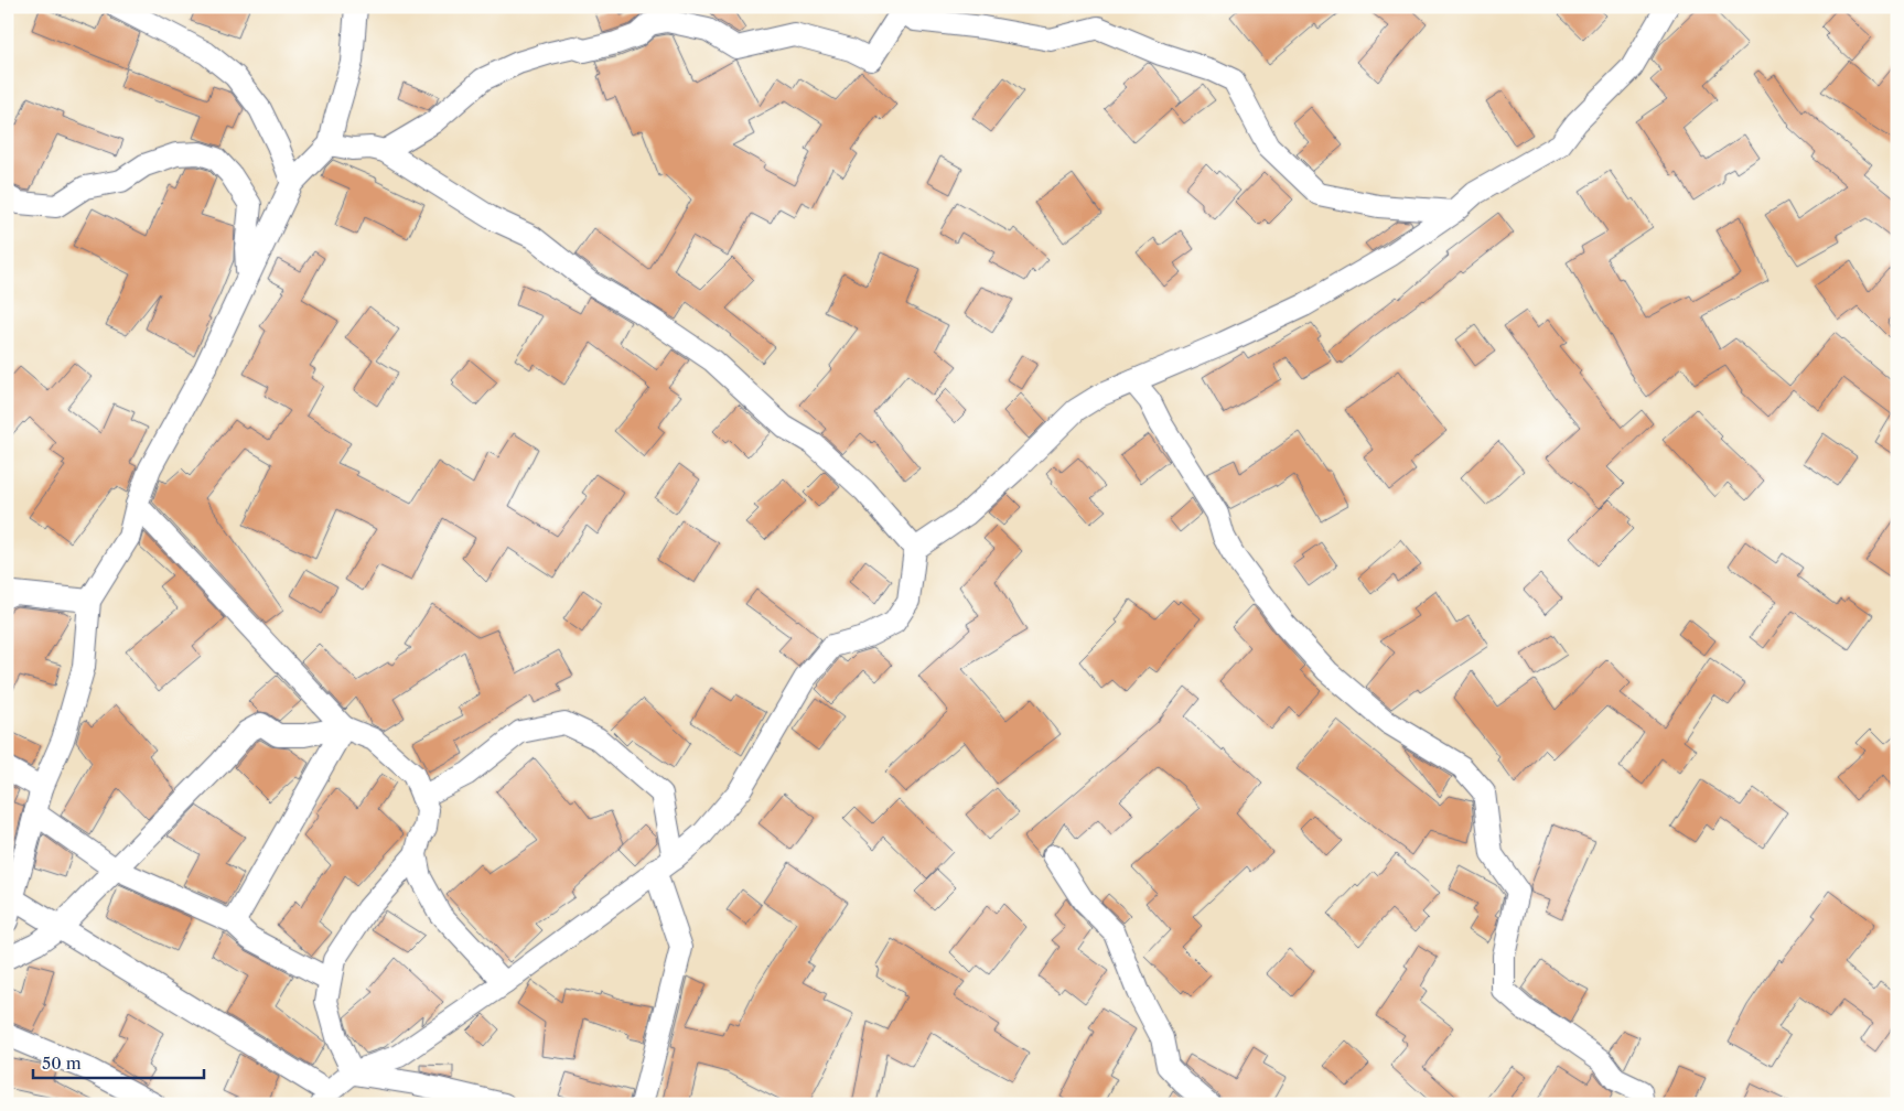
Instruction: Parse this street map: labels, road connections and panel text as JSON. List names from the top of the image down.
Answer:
{
  "scale_bar": "50 m"
}
